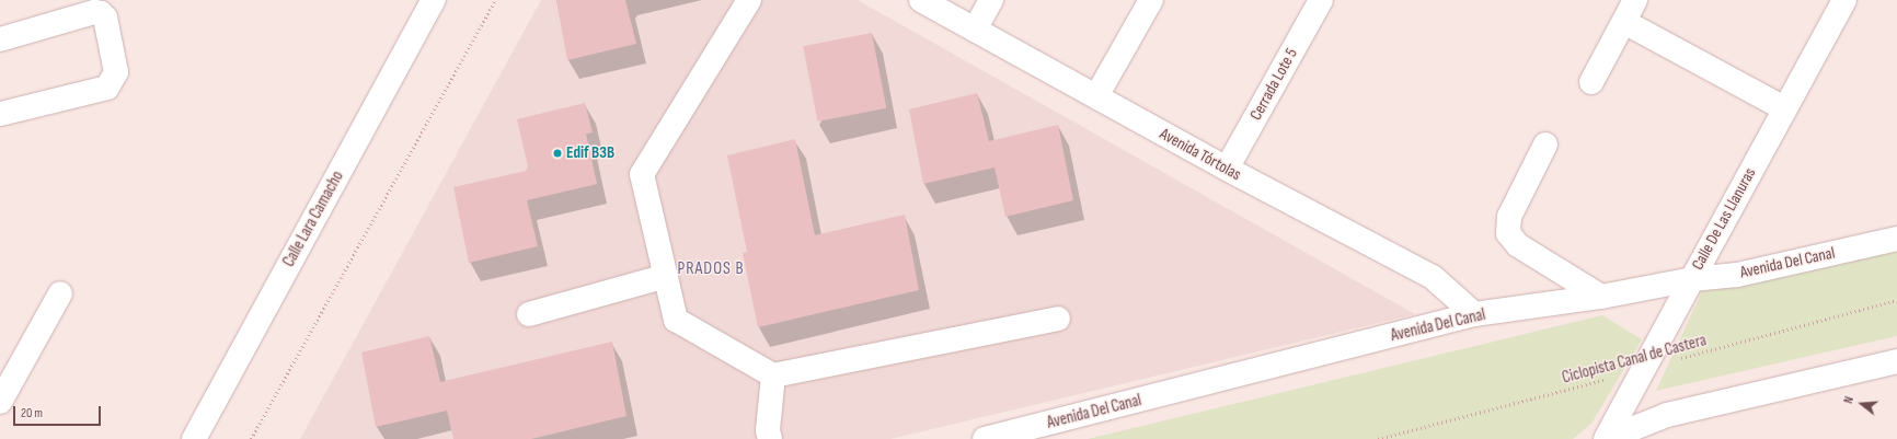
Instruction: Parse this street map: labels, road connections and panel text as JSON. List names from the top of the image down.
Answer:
{
  "streets": {
    "street": [
      "Cerrada Lote 5",
      "Avenida Tórtolas",
      "Calle Lara Camacho",
      "Calle De Las Llanuras",
      "Avenida Del Canal"
    ],
    "path": ["Ciclopista Canal de Castera"]
  },
  "crossings": [
    ["Cerrada Lote 5", "Avenida Tórtolas"],
    ["Avenida Tórtolas", "Avenida Del Canal"],
    ["Calle De Las Llanuras", "Avenida Del Canal"],
    ["Calle De Las Llanuras", "Ciclopista Canal de Castera"]
  ],
  "districts": ["PRADOS B"],
  "places": ["Edif B3B"],
  "scale_bar": "20 m",
  "north": "left"
}
